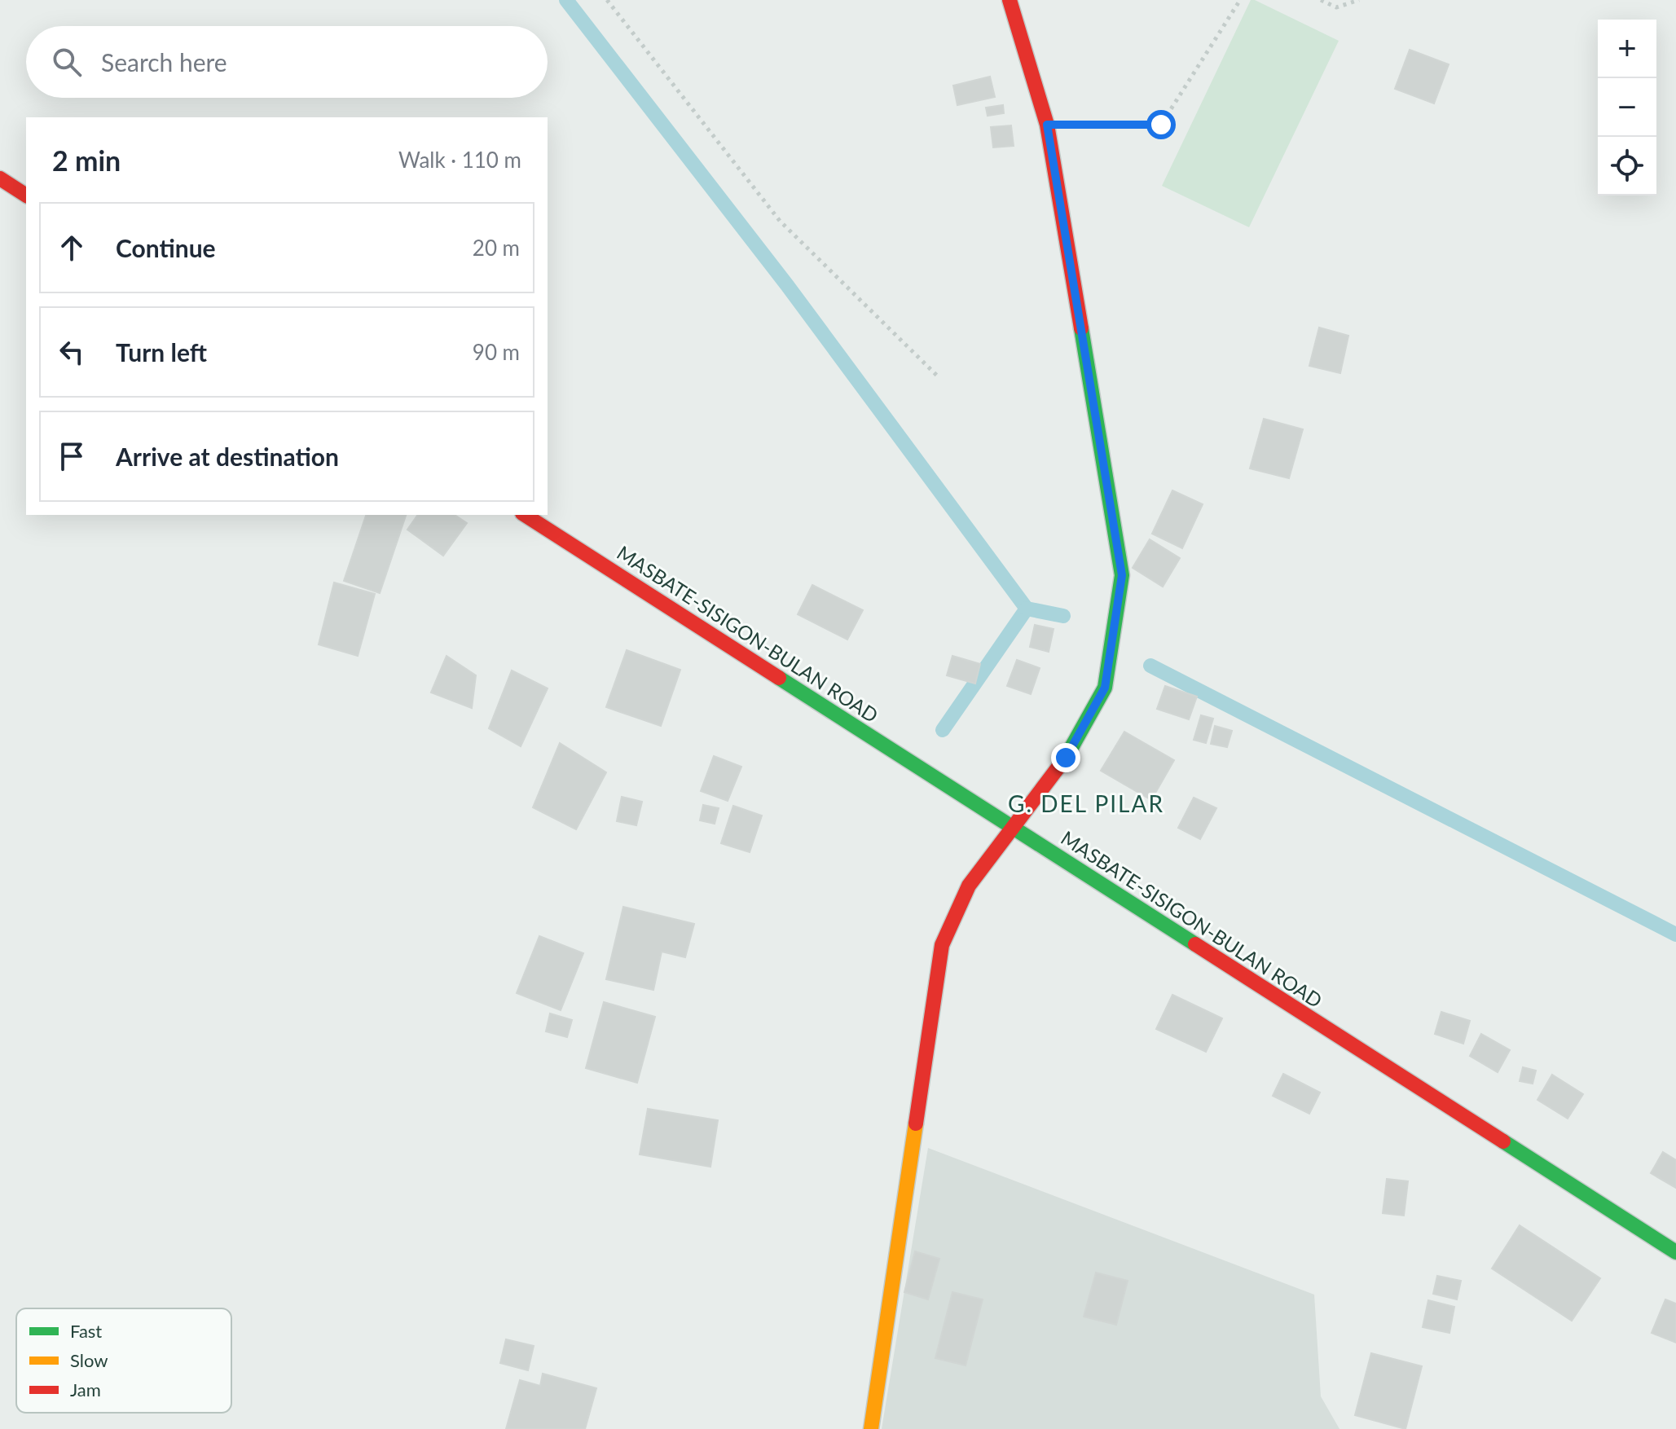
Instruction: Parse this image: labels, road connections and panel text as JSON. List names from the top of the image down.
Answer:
{
  "streets": {
    "street": ["MASBATE-SISIGON-BULAN ROAD"]
  },
  "districts": ["G. DEL PILAR"],
  "legend": ["Fast", "Slow", "Jam"],
  "page": {
    "map_buttons": ["+", "−"],
    "search": "Search here",
    "heading": ["2 min", "Walk · 110 m"],
    "list": [
      ["Continue", "20 m"],
      ["Turn left", "90 m"],
      "Arrive at destination"
    ]
  }
}
